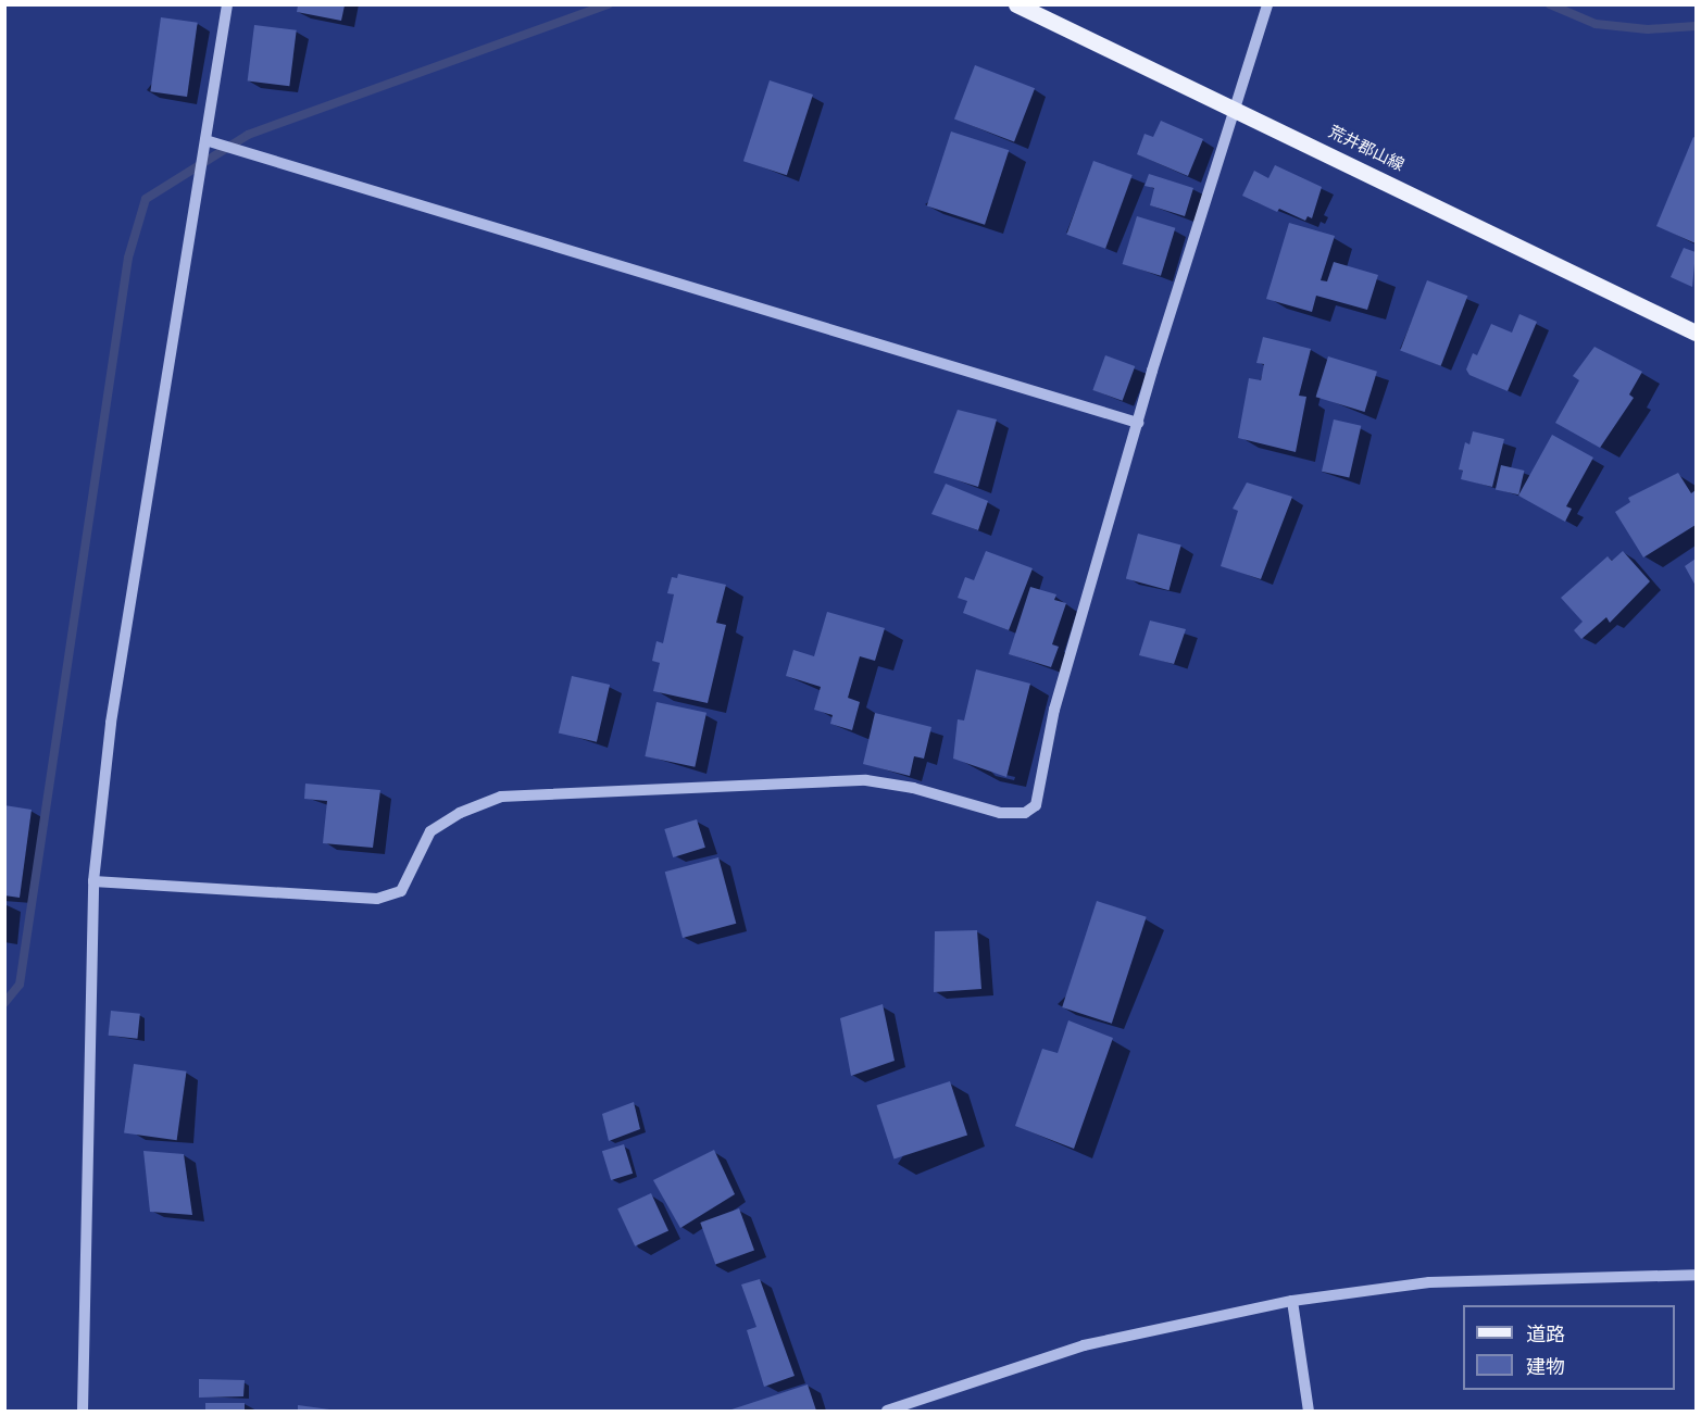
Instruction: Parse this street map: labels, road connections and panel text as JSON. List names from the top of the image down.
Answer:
{
  "streets": {
    "main road": ["荒井郡山線"]
  },
  "legend": ["道路", "建物"]
}
